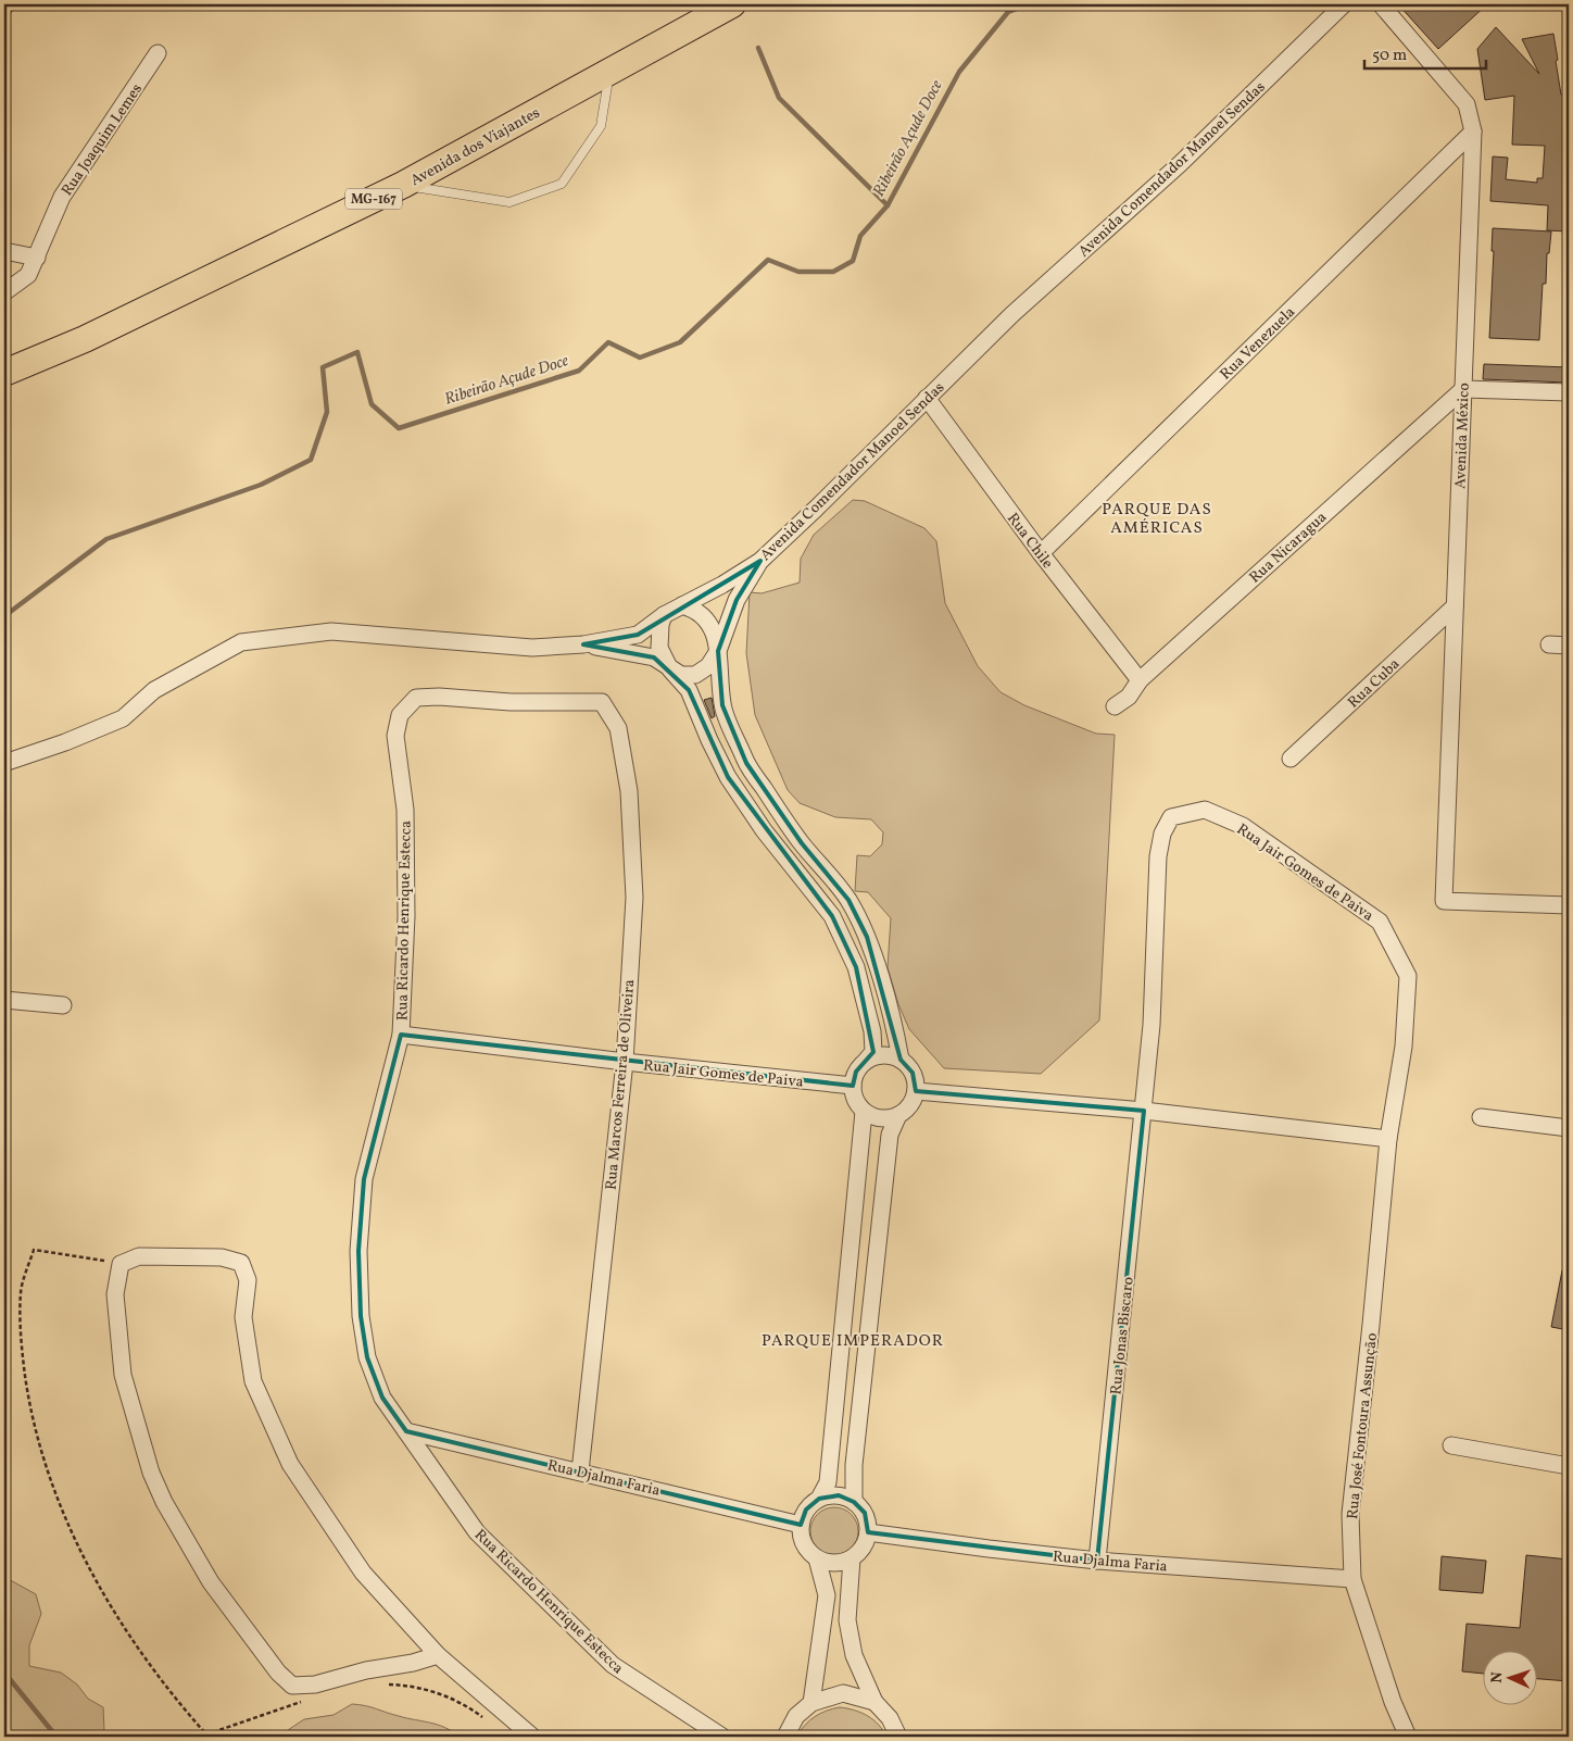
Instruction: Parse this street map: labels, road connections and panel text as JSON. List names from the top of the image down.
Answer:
{
  "streets": {
    "main road": ["Avenida dos Viajantes", "MG-167"],
    "street": [
      "Rua Joaquim Lemes",
      "Avenida Comendador Manoel Sendas",
      "Rua Venezuela",
      "Avenida México",
      "Rua Chile",
      "Rua Nicaragua",
      "Rua Cuba",
      "Rua Jair Gomes de Paiva",
      "Rua Ricardo Henrique Estecca",
      "Rua Marcos Ferreira de Oliveira",
      "Rua Jonas Biscaro",
      "Rua José Fontoura Assunção",
      "Rua Djalma Faria"
    ]
  },
  "crossings": [
    ["Avenida Comendador Manoel Sendas", "Rua Chile"],
    ["Rua Venezuela", "Avenida México"],
    ["Rua Venezuela", "Rua Chile"],
    ["Avenida México", "Rua Nicaragua"],
    ["Avenida México", "Rua Cuba"],
    ["Rua Chile", "Rua Nicaragua"],
    ["Rua Jair Gomes de Paiva", "Rua Ricardo Henrique Estecca"],
    ["Rua Jair Gomes de Paiva", "Rua Marcos Ferreira de Oliveira"],
    ["Rua Jair Gomes de Paiva", "Rua Jonas Biscaro"],
    ["Rua Jair Gomes de Paiva", "Rua José Fontoura Assunção"],
    ["Rua Ricardo Henrique Estecca", "Rua Marcos Ferreira de Oliveira"],
    ["Rua Ricardo Henrique Estecca", "Rua Djalma Faria"],
    ["Rua Marcos Ferreira de Oliveira", "Rua Djalma Faria"],
    ["Rua Jonas Biscaro", "Rua Djalma Faria"],
    ["Rua José Fontoura Assunção", "Rua Djalma Faria"]
  ],
  "districts": ["PARQUE DAS AMÉRICAS", "PARQUE IMPERADOR"],
  "water": ["Ribeirão Açude Doce"],
  "scale_bar": "50 m",
  "north": "left"
}
